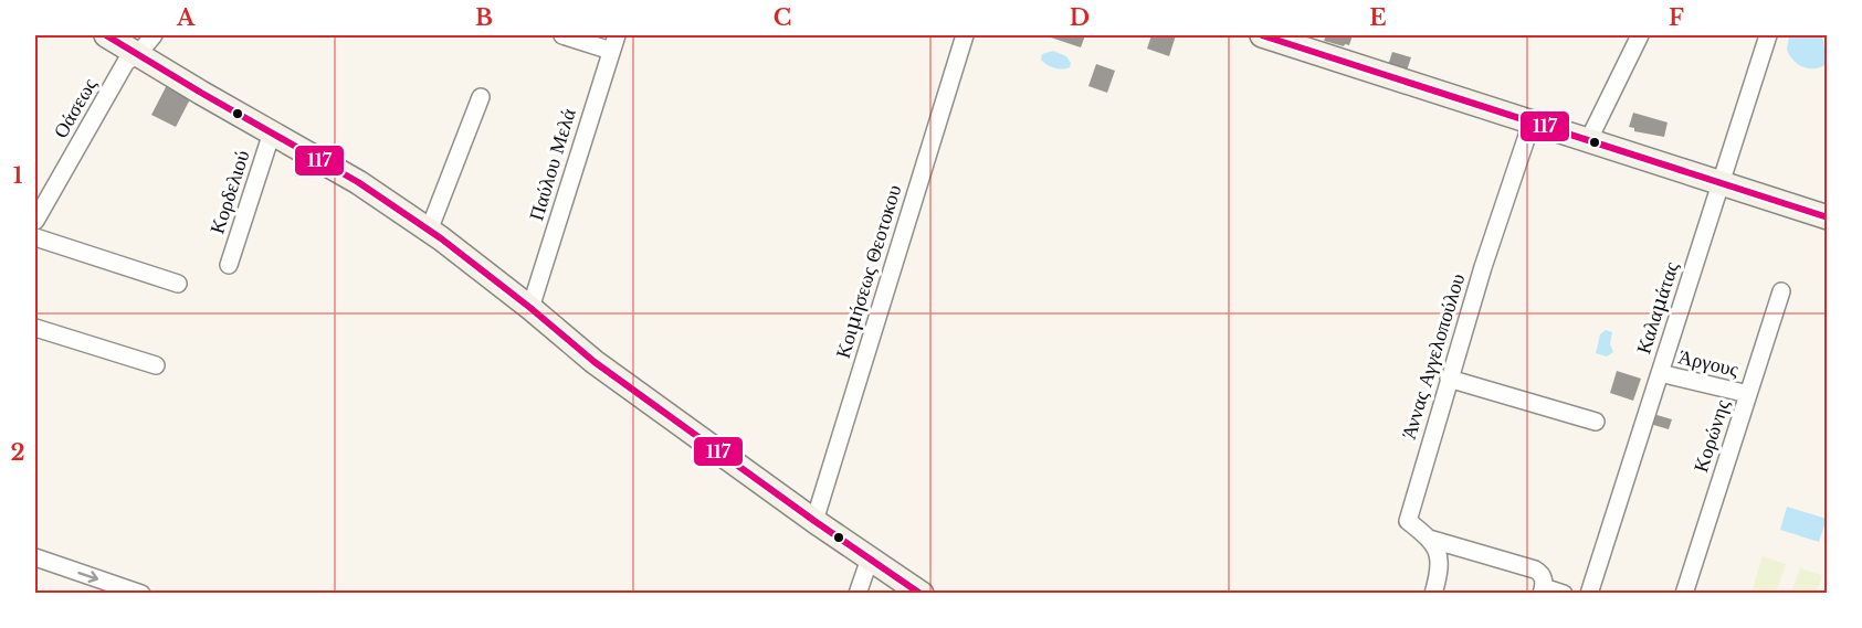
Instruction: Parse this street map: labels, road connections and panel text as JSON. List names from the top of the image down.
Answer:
{
  "streets": {
    "street": [
      "Οάσεως",
      "Παύλου Μελά",
      "Κορδελιού",
      "Κοιμήσεως Θεοτοκου",
      "Καλαμάτας",
      "Άννας Αγγελοπούλου",
      "Άργους",
      "Κορώνης"
    ]
  },
  "crossings": [
    ["Καλαμάτας", "Άργους"],
    ["Άργους", "Κορώνης"]
  ],
  "lines": ["transit line 117"],
  "grid": {
    "columns": [
      "A",
      "B",
      "C",
      "D",
      "E",
      "F"
    ],
    "rows": ["1", "2"]
  }
}
